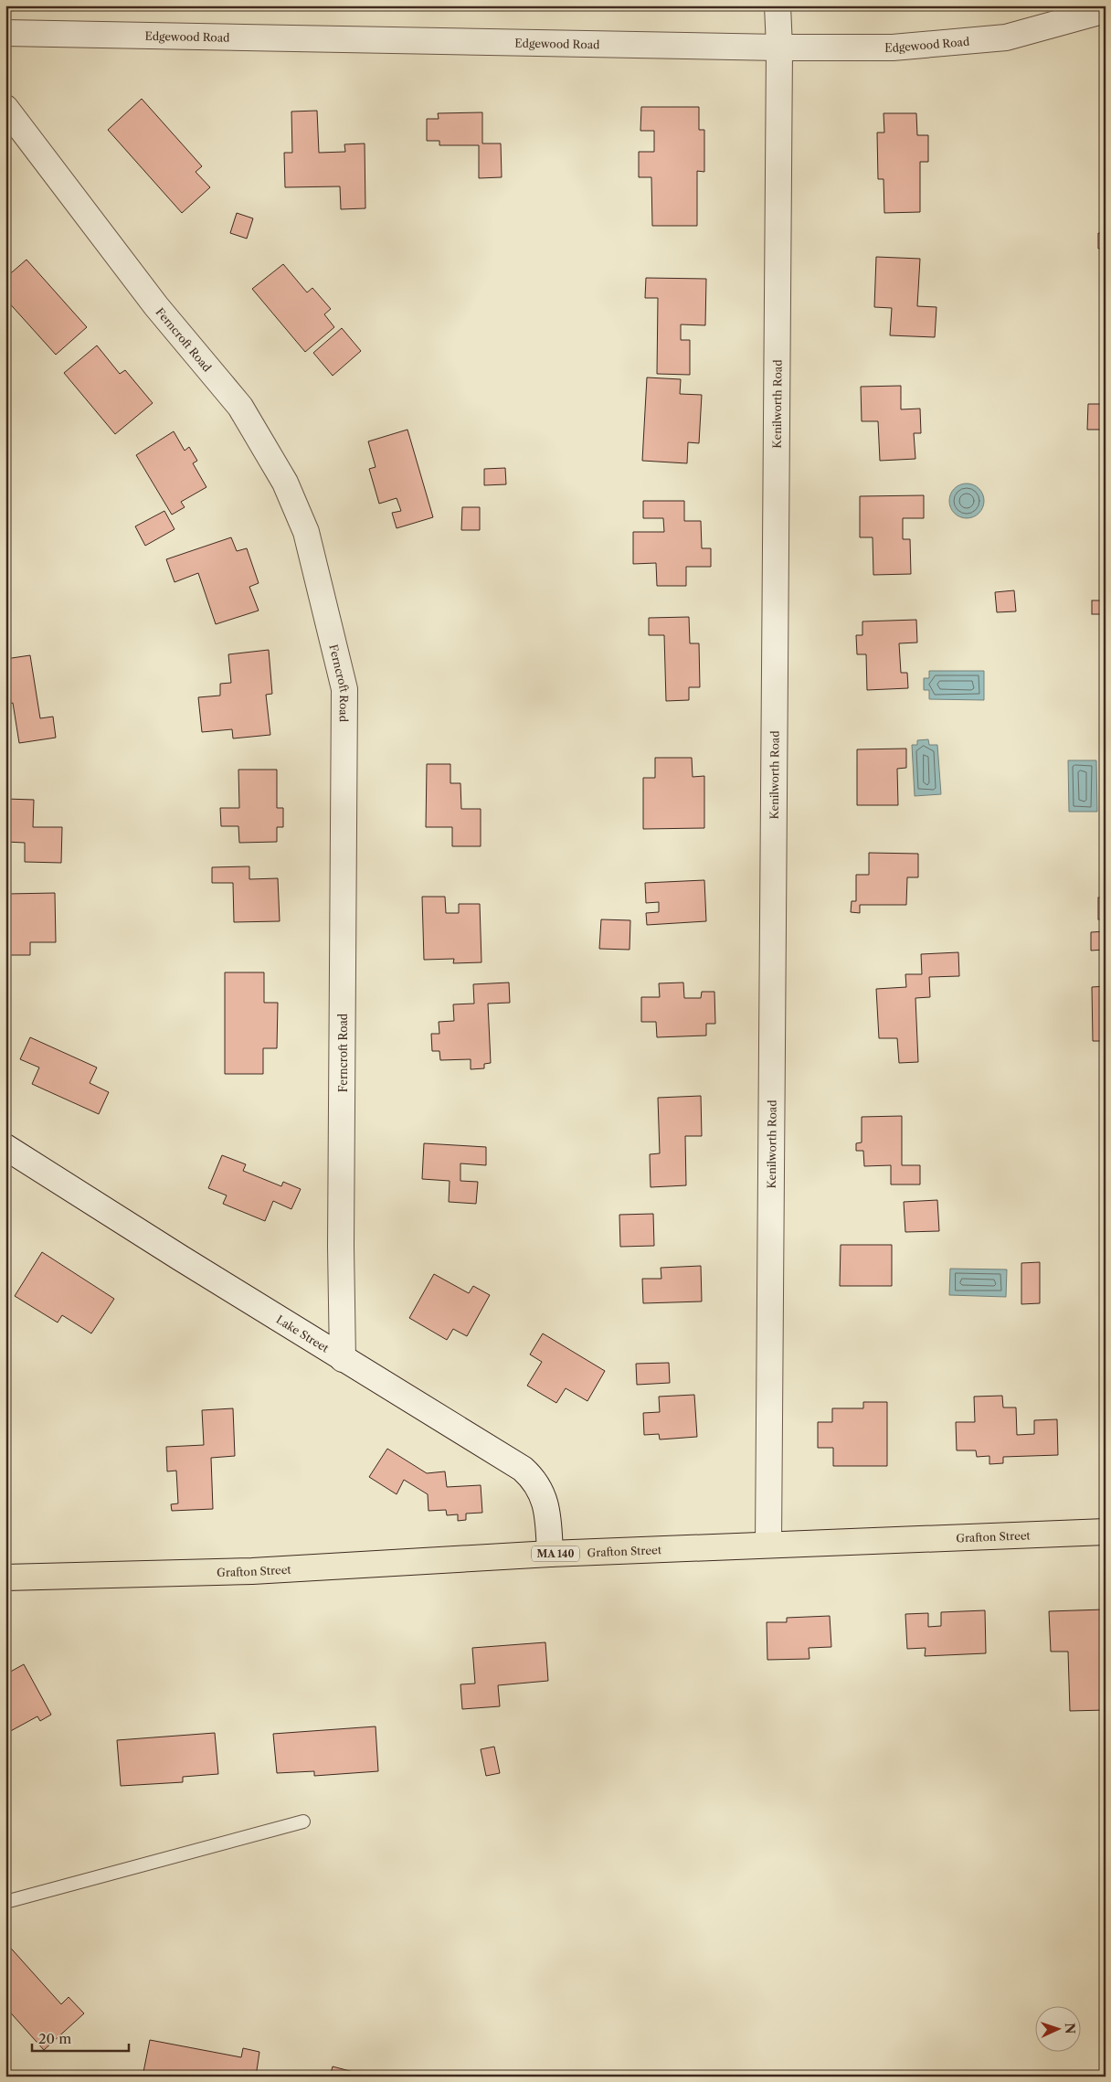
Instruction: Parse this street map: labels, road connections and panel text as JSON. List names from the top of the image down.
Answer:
{
  "streets": {
    "main road": ["Grafton Street", "MA 140"],
    "street": [
      "Edgewood Road",
      "Ferncroft Road",
      "Kenilworth Road",
      "Lake Street"
    ]
  },
  "crossings": [
    ["Edgewood Road", "Kenilworth Road"],
    ["Ferncroft Road", "Lake Street"],
    ["Kenilworth Road", "Grafton Street"],
    ["Lake Street", "Grafton Street"]
  ],
  "scale_bar": "20 m",
  "north": "right"
}
